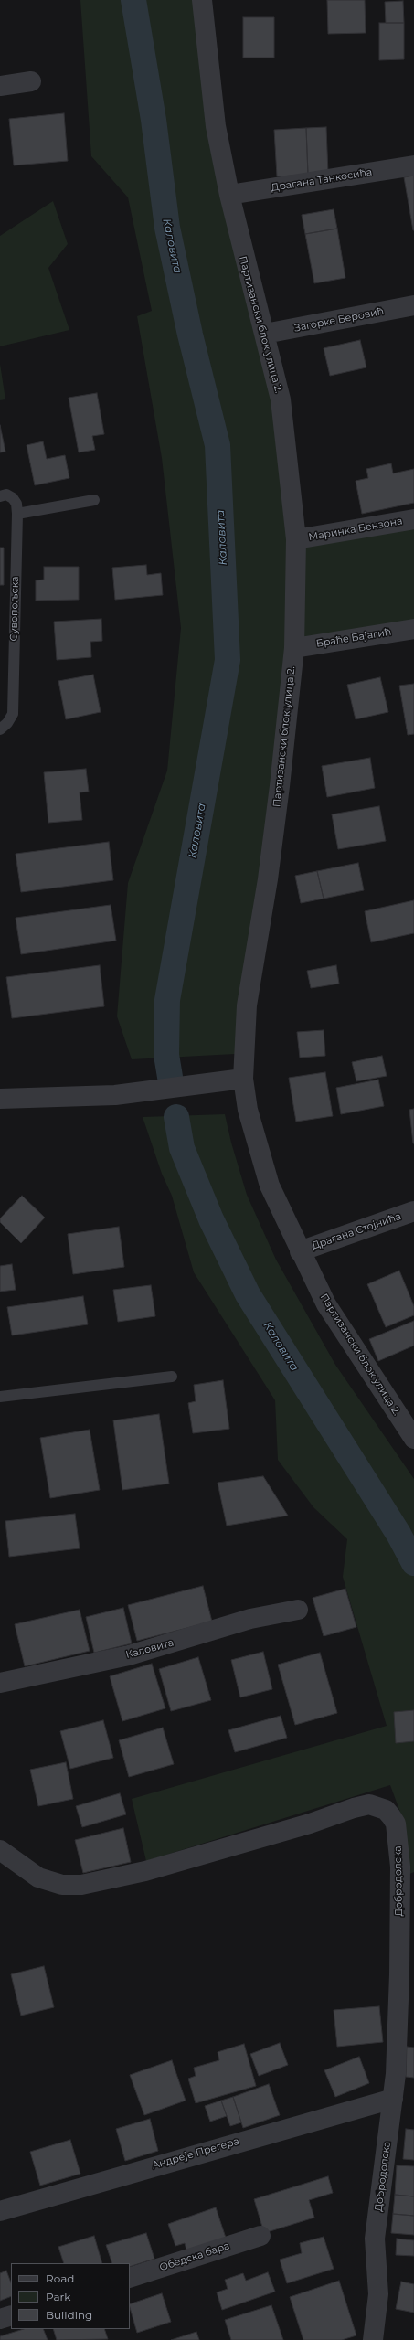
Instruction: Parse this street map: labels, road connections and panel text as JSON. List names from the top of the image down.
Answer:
{
  "streets": {
    "street": [
      "Драгана Танкосића",
      "Загорке Беровић",
      "Партизански блок улица 2.",
      "Маринка Бензона",
      "Браће Бајагић",
      "Драгана Стојнића",
      "Каловита",
      "Добродолска",
      "Андреје Прегера",
      "Обедска бара"
    ],
    "lane": ["Сувопољска"]
  },
  "crossings": [
    ["Драгана Танкосића", "Партизански блок улица 2."],
    ["Загорке Беровић", "Партизански блок улица 2."],
    ["Партизански блок улица 2.", "Маринка Бензона"],
    ["Партизански блок улица 2.", "Браће Бајагић"],
    ["Партизански блок улица 2.", "Драгана Стојнића"],
    ["Добродолска", "Андреје Прегера"]
  ],
  "water": ["Каловита"],
  "legend": ["Road", "Park", "Building"]
}
